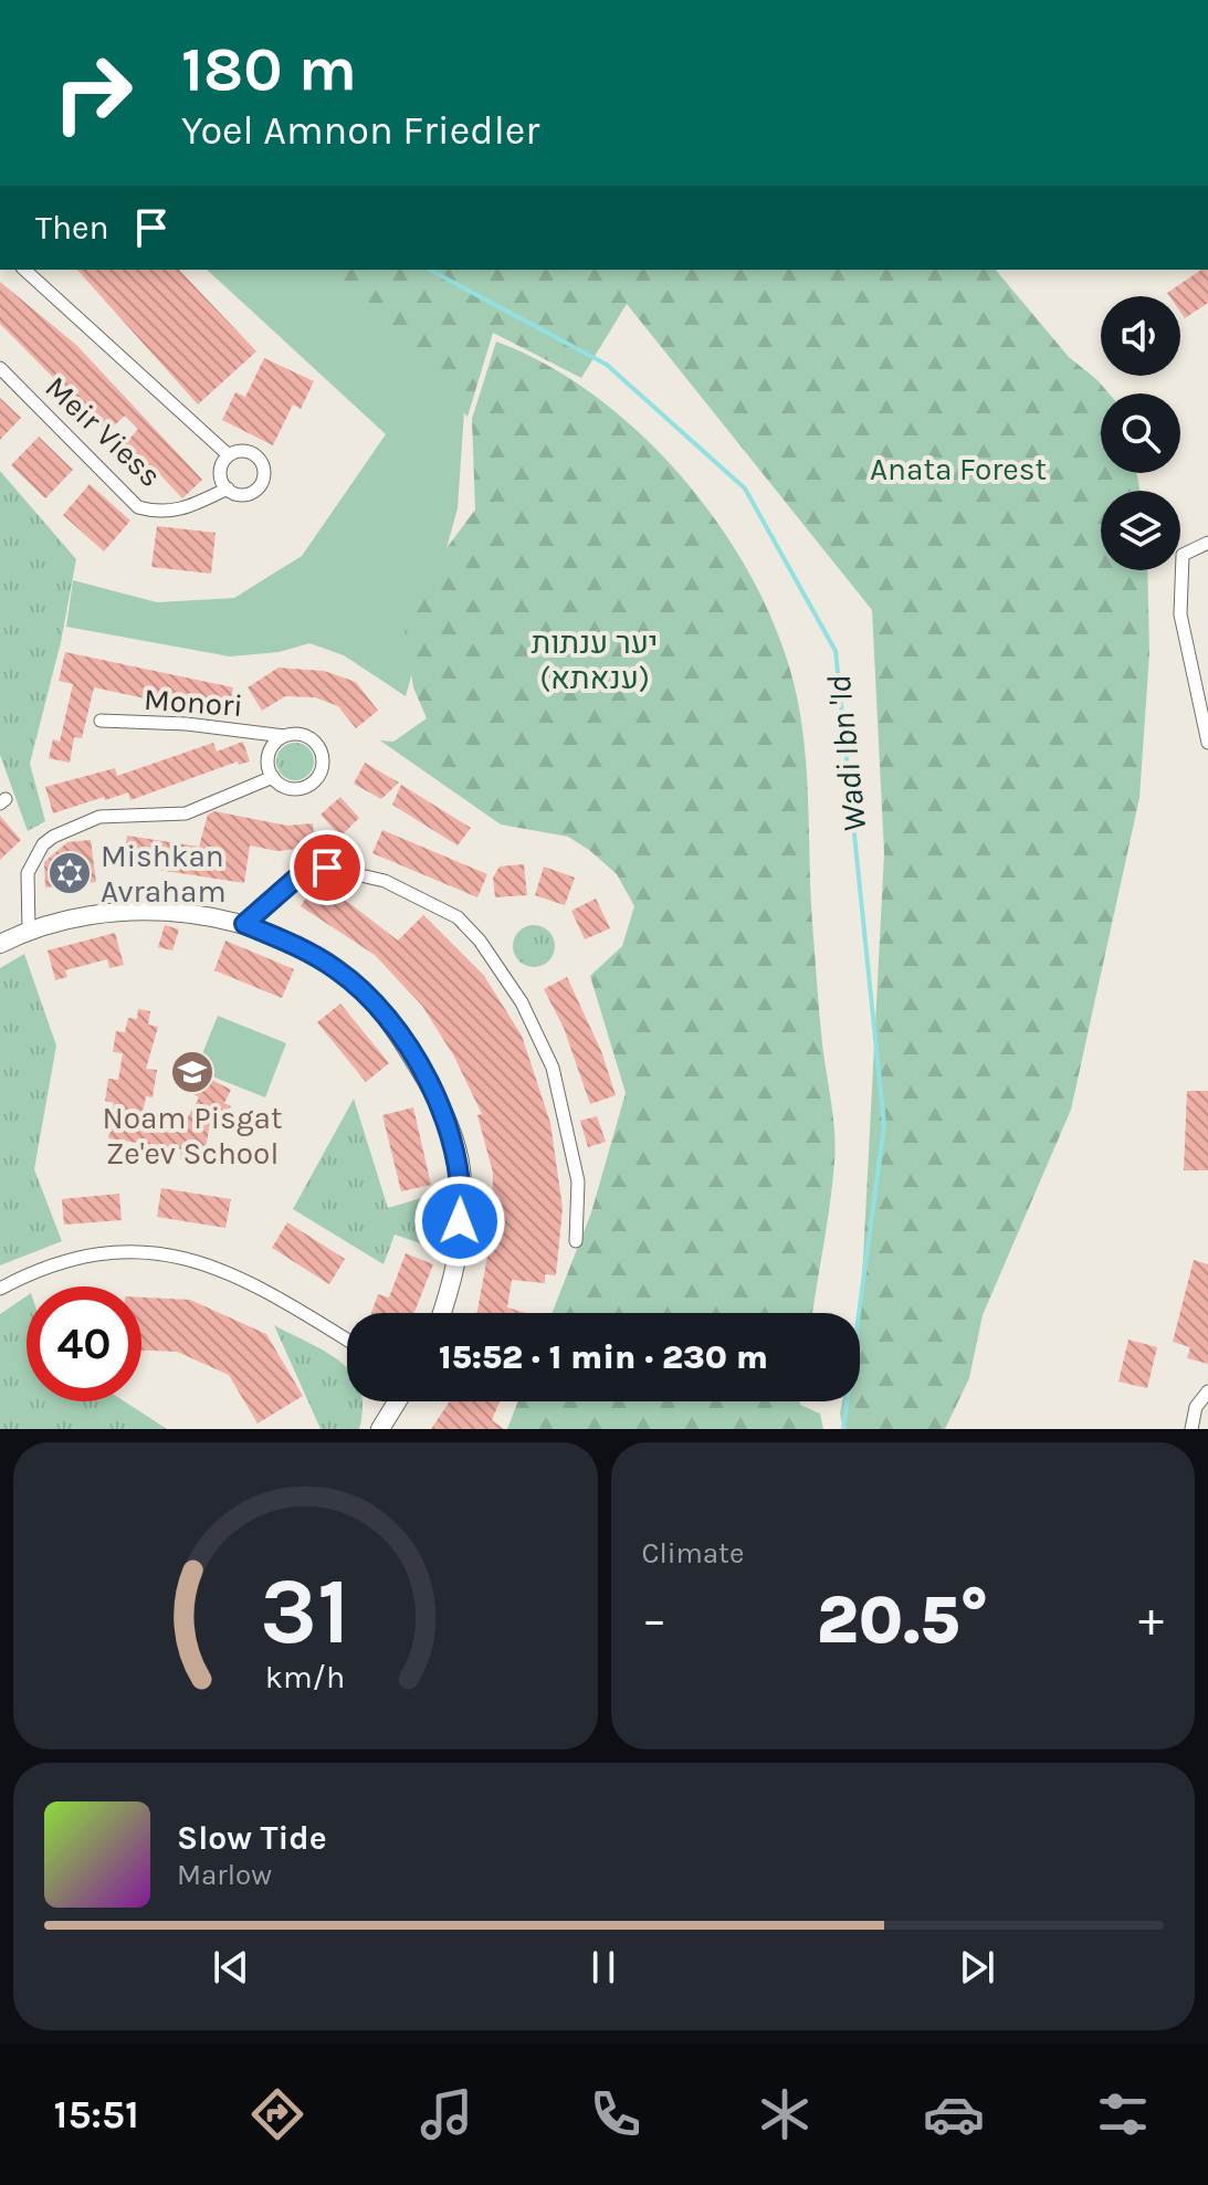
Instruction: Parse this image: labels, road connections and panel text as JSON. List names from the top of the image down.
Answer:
{
  "streets": {
    "street": ["Meir Viess", "Monori"]
  },
  "water": ["Wadi Ibn 'Id"],
  "parks": ["Anata Forest", "יער ענתות (ענאתא)"],
  "places": {
    "synagogue": ["Mishkan Avraham"],
    "school or university": ["Noam Pisgat Ze'ev School"]
  },
  "page": {
    "turn": ["180 m", "Yoel Amnon Friedler"],
    "then": "Then",
    "limit": "40",
    "trip": "15:52 · 1 min · 230 m",
    "tile": "Climate",
    "heat": ["−", "20.5°", "+"],
    "song": ["Slow Tide", "Marlow"],
    "tabs": "15:51",
    "gauge": ["31", "km/h"]
  }
}
